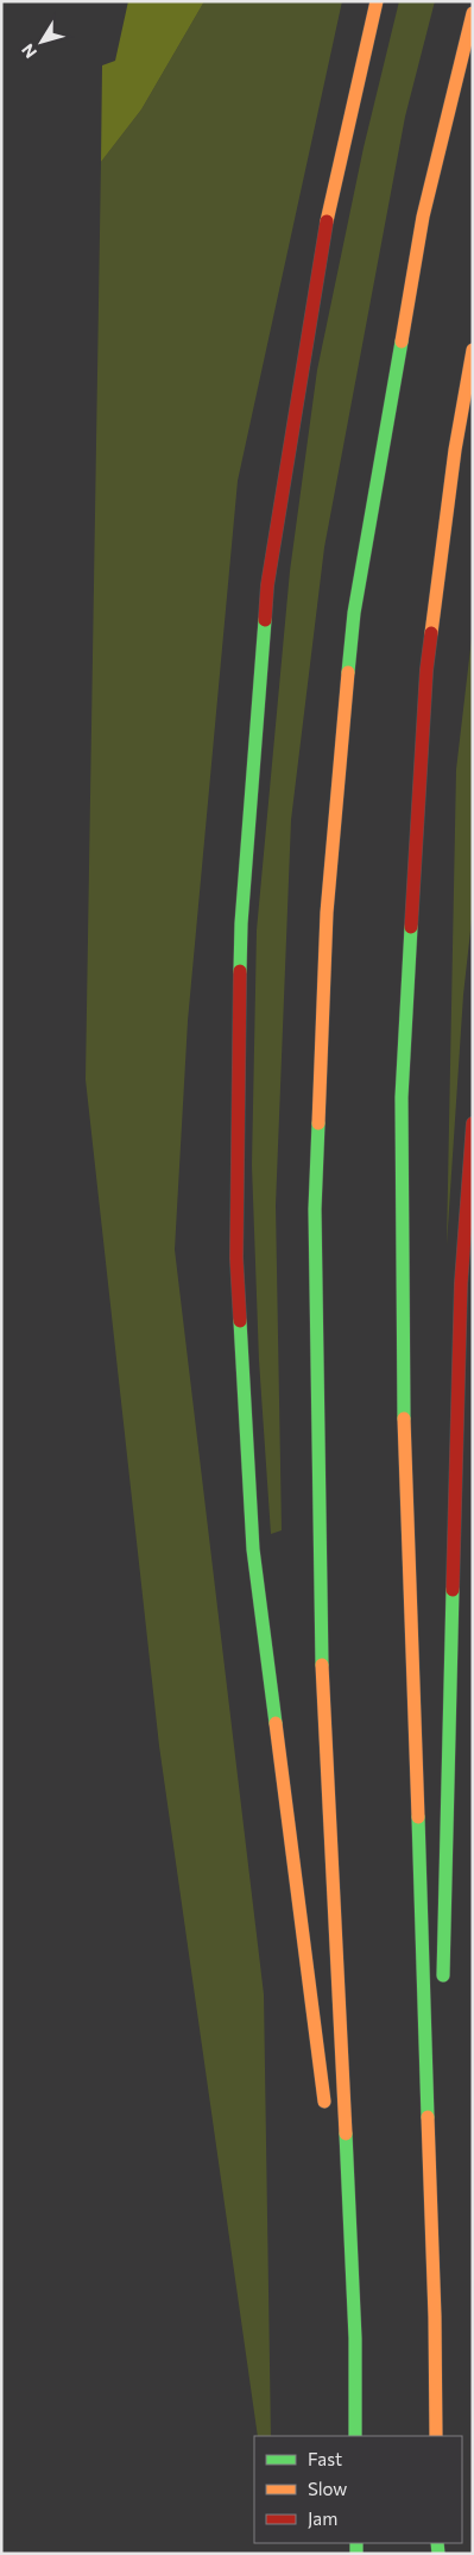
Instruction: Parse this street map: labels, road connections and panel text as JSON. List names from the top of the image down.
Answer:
{
  "legend": ["Fast", "Slow", "Jam"],
  "north": "bottom left"
}
